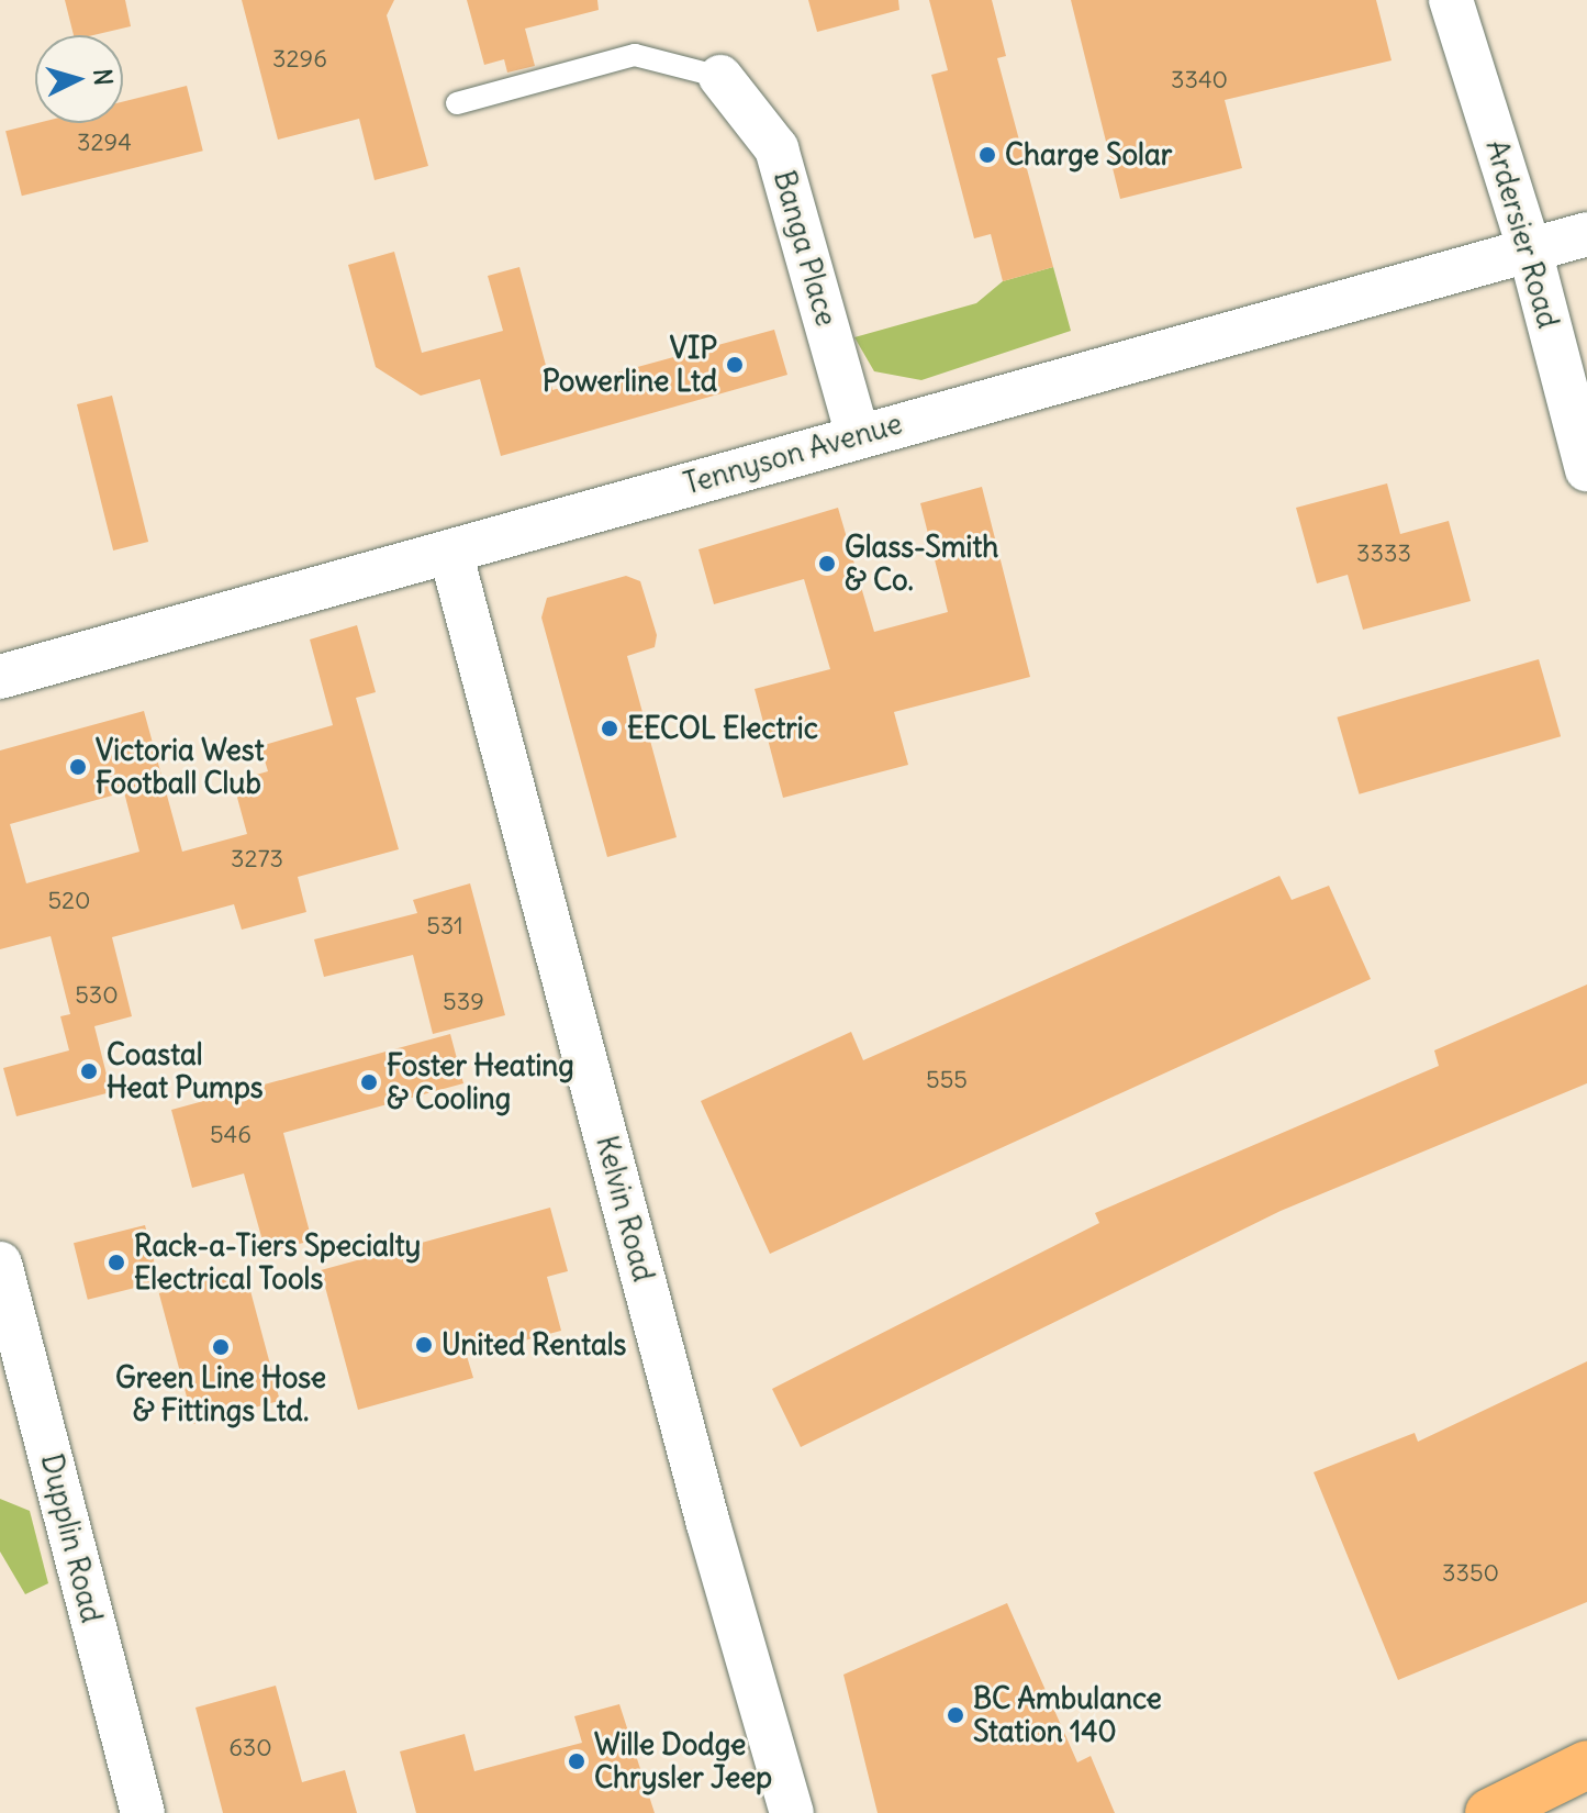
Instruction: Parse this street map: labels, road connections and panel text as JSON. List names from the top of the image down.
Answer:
{
  "streets": {
    "street": [
      "Ardersier Road",
      "Banga Place",
      "Tennyson Avenue",
      "Kelvin Road",
      "Dupplin Road"
    ]
  },
  "crossings": [
    ["Ardersier Road", "Tennyson Avenue"],
    ["Banga Place", "Tennyson Avenue"],
    ["Tennyson Avenue", "Kelvin Road"]
  ],
  "places": [
    "Charge Solar",
    "VIP Powerline Ltd",
    "Glass-Smith & Co.",
    "EECOL Electric",
    "Victoria West Football Club",
    "Coastal Heat Pumps",
    "Foster Heating & Cooling",
    "Rack-a-Tiers Specialty Electrical Tools",
    "United Rentals",
    "Green Line Hose & Fittings Ltd.",
    "BC Ambulance Station 140",
    "Wille Dodge Chrysler Jeep"
  ],
  "house_numbers": [
    "3296",
    "3340",
    "3294",
    "3333",
    "3273",
    "520",
    "531",
    "530",
    "539",
    "555",
    "546",
    "3350",
    "630"
  ],
  "north": "right"
}
